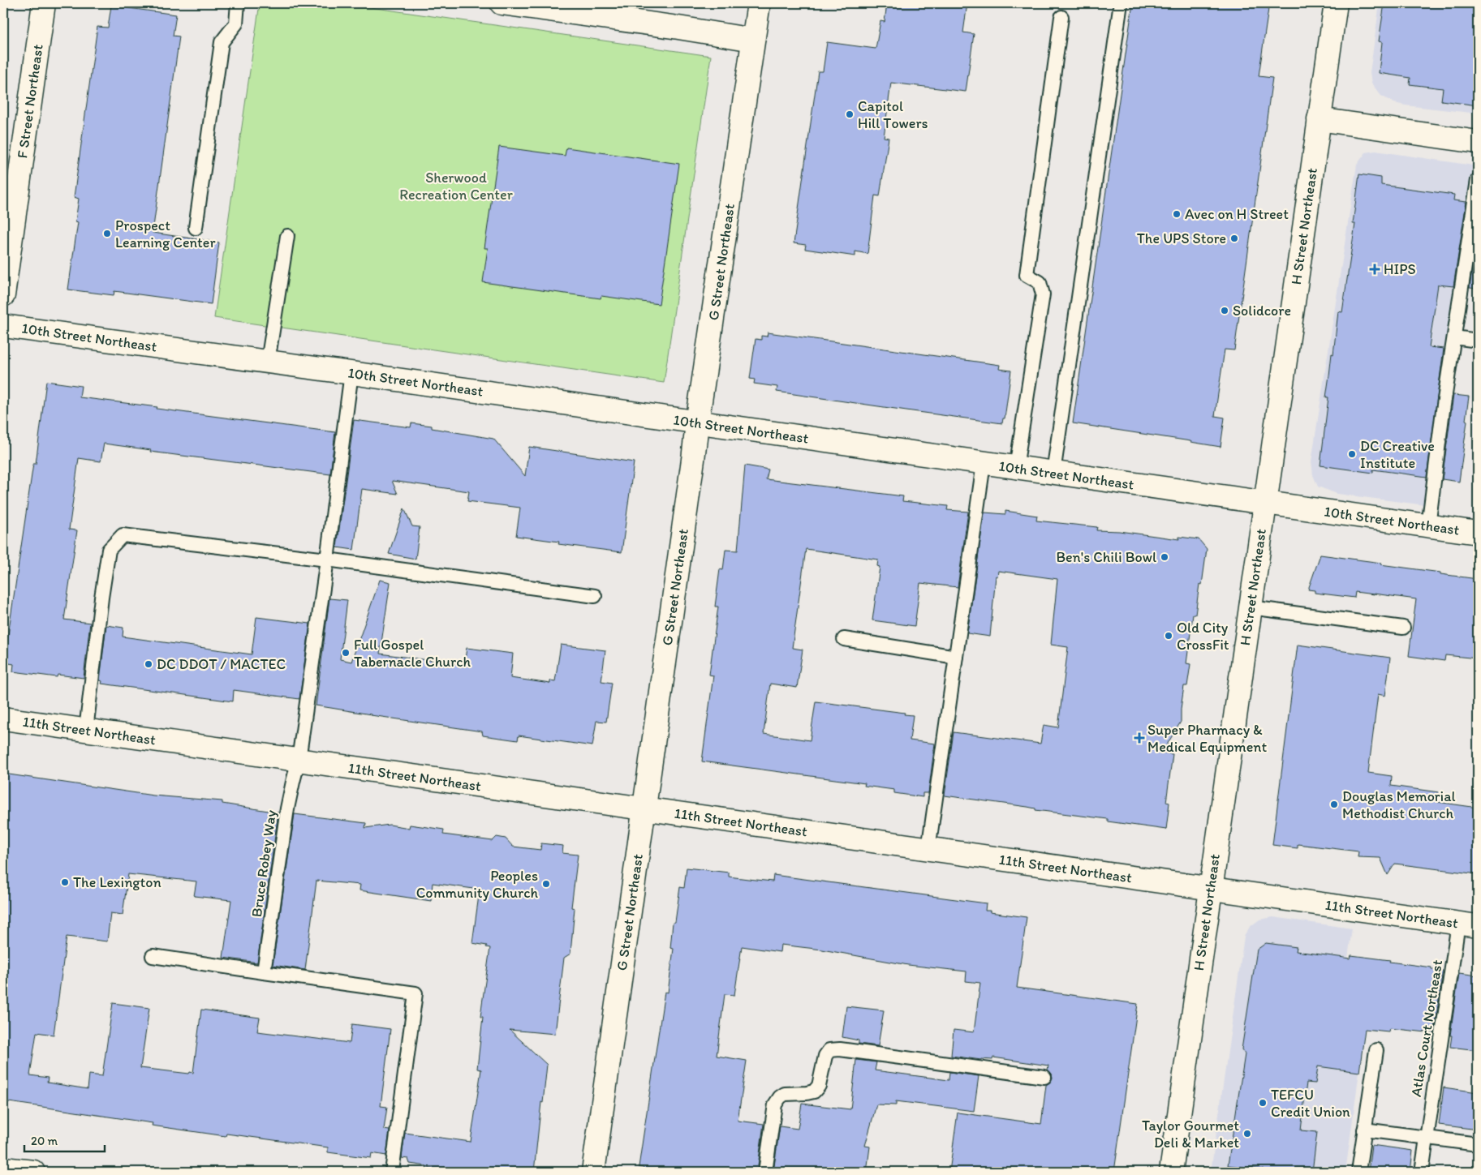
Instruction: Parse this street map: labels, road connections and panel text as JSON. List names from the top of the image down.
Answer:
{
  "streets": {
    "street": [
      "F Street Northeast",
      "H Street Northeast",
      "G Street Northeast",
      "10th Street Northeast",
      "11th Street Northeast"
    ],
    "lane": ["Bruce Robey Way", "Atlas Court Northeast"]
  },
  "crossings": [
    ["H Street Northeast", "10th Street Northeast"],
    ["H Street Northeast", "11th Street Northeast"],
    ["G Street Northeast", "10th Street Northeast"],
    ["G Street Northeast", "11th Street Northeast"],
    ["10th Street Northeast", "Bruce Robey Way"],
    ["11th Street Northeast", "Bruce Robey Way"],
    ["11th Street Northeast", "Atlas Court Northeast"]
  ],
  "parks": ["Sherwood Recreation Center"],
  "places": {
    "other": [
      "Capitol Hill Towers",
      "Avec on H Street",
      "Prospect Learning Center",
      "The UPS Store",
      "Solidcore",
      "DC Creative Institute",
      "Ben's Chili Bowl",
      "Old City CrossFit",
      "Full Gospel Tabernacle Church",
      "DC DDOT / MACTEC",
      "Douglas Memorial Methodist Church",
      "The Lexington",
      "Peoples Community Church",
      "TEFCU Credit Union",
      "Taylor Gourmet Deli & Market"
    ],
    "health": ["HIPS", "Super Pharmacy & Medical Equipment"]
  },
  "scale_bar": "20 m"
}
